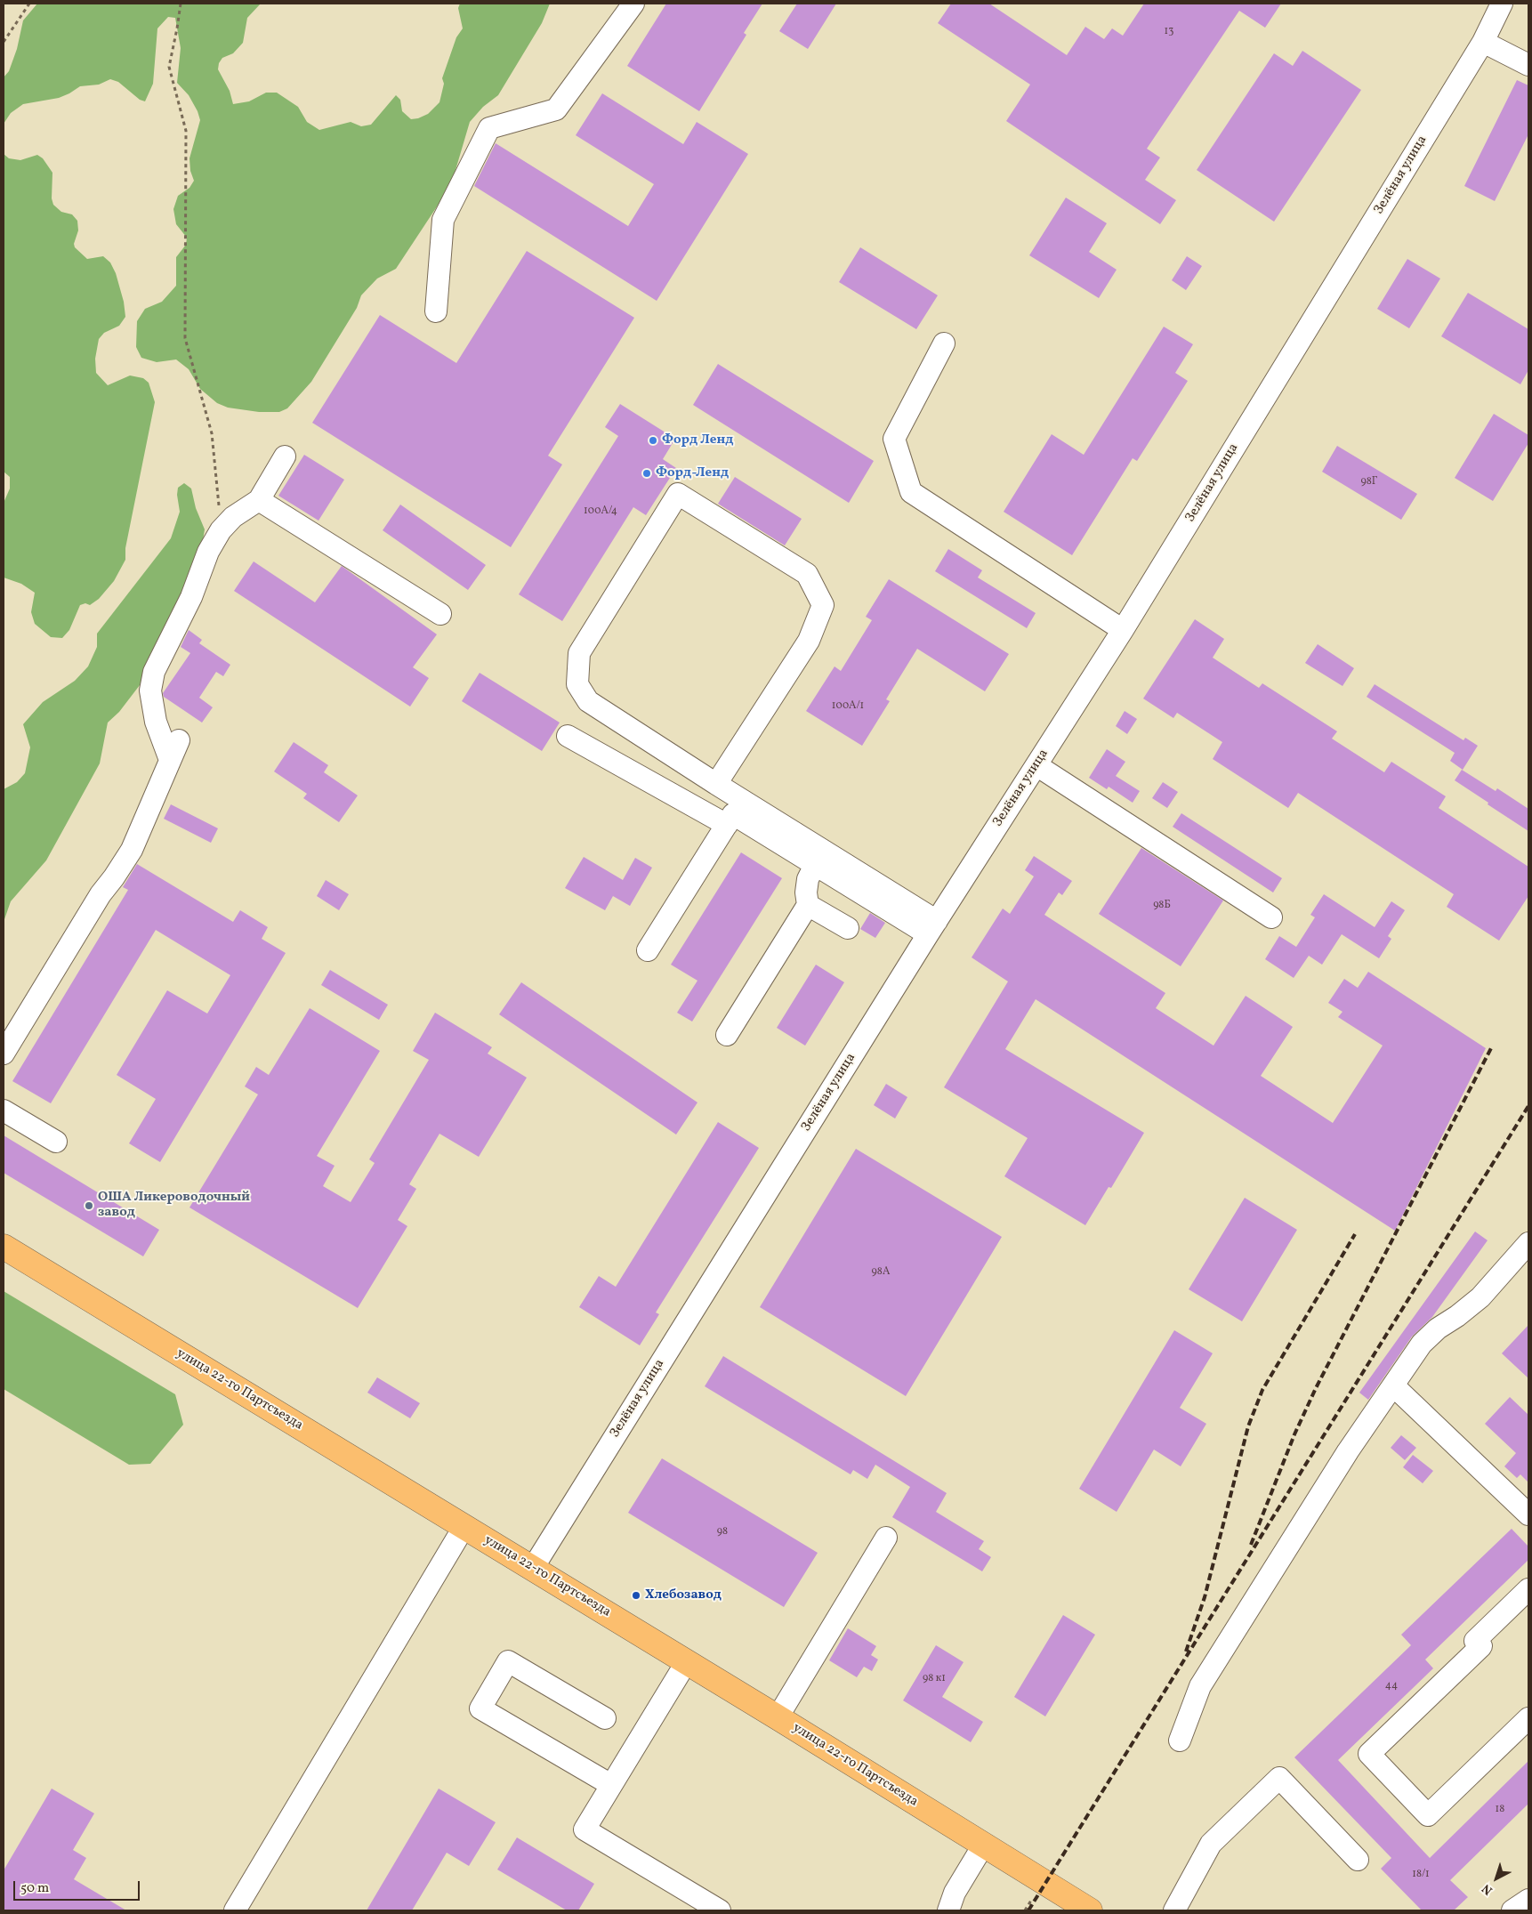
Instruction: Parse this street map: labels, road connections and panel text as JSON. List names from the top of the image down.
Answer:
{
  "streets": {
    "main road": ["улица 22-го Партсъезда"],
    "street": ["Зелёная улица"]
  },
  "crossings": [
    ["Зелёная улица", "улица 22-го Партсъезда"]
  ],
  "places": [
    "Форд Ленд",
    "Форд-Ленд",
    "ОША Ликероводочный завод",
    "Хлебозавод"
  ],
  "house_numbers": [
    "13",
    "98Г",
    "100А/4",
    "100А/1",
    "98Б",
    "98А",
    "98",
    "98 к1",
    "44",
    "18",
    "18/1"
  ],
  "scale_bar": "50 m",
  "north": "bottom left"
}
